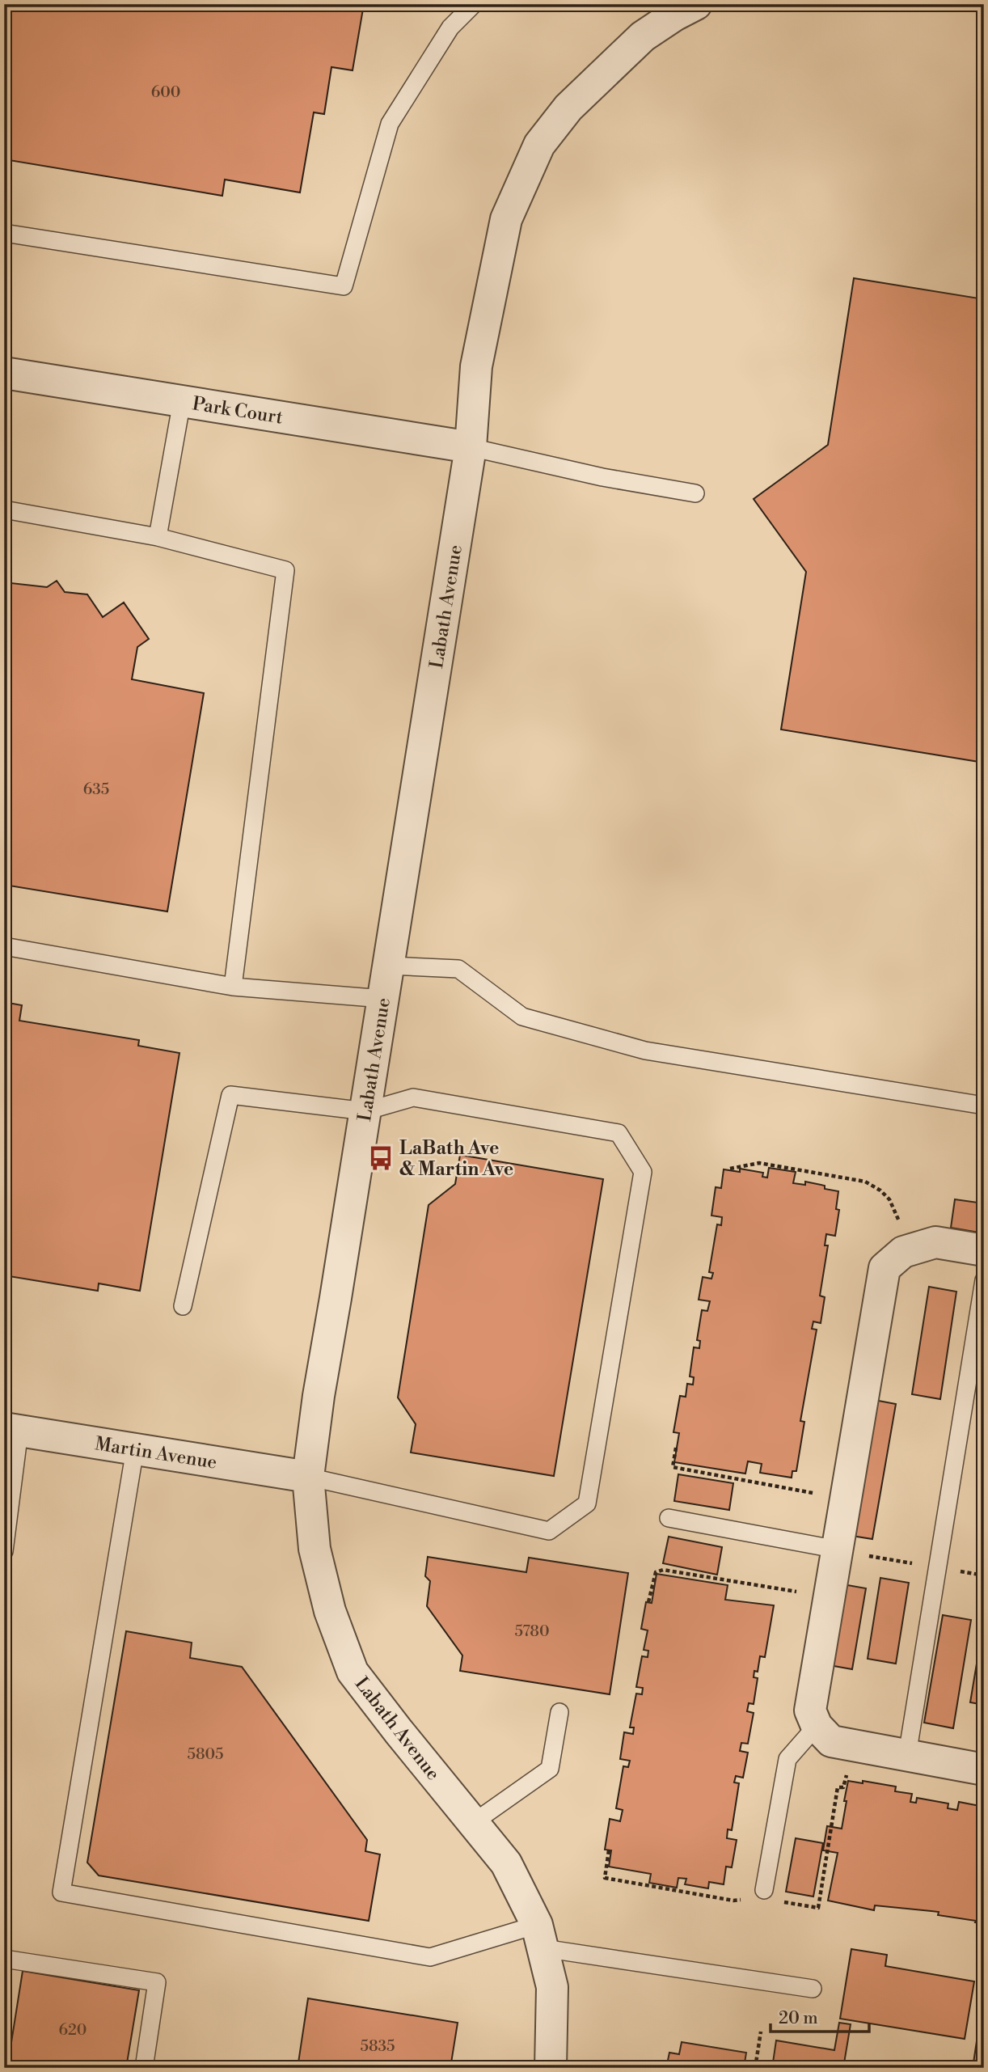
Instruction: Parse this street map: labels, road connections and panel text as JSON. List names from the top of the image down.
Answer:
{
  "streets": {
    "street": ["Park Court", "Labath Avenue", "Martin Avenue"]
  },
  "crossings": [
    ["Park Court", "Labath Avenue"],
    ["Labath Avenue", "Martin Avenue"]
  ],
  "places": {
    "bus stop": ["LaBath Ave & Martin Ave"]
  },
  "house_numbers": [
    "600",
    "635",
    "5780",
    "5805",
    "620",
    "5835"
  ],
  "scale_bar": "20 m"
}
